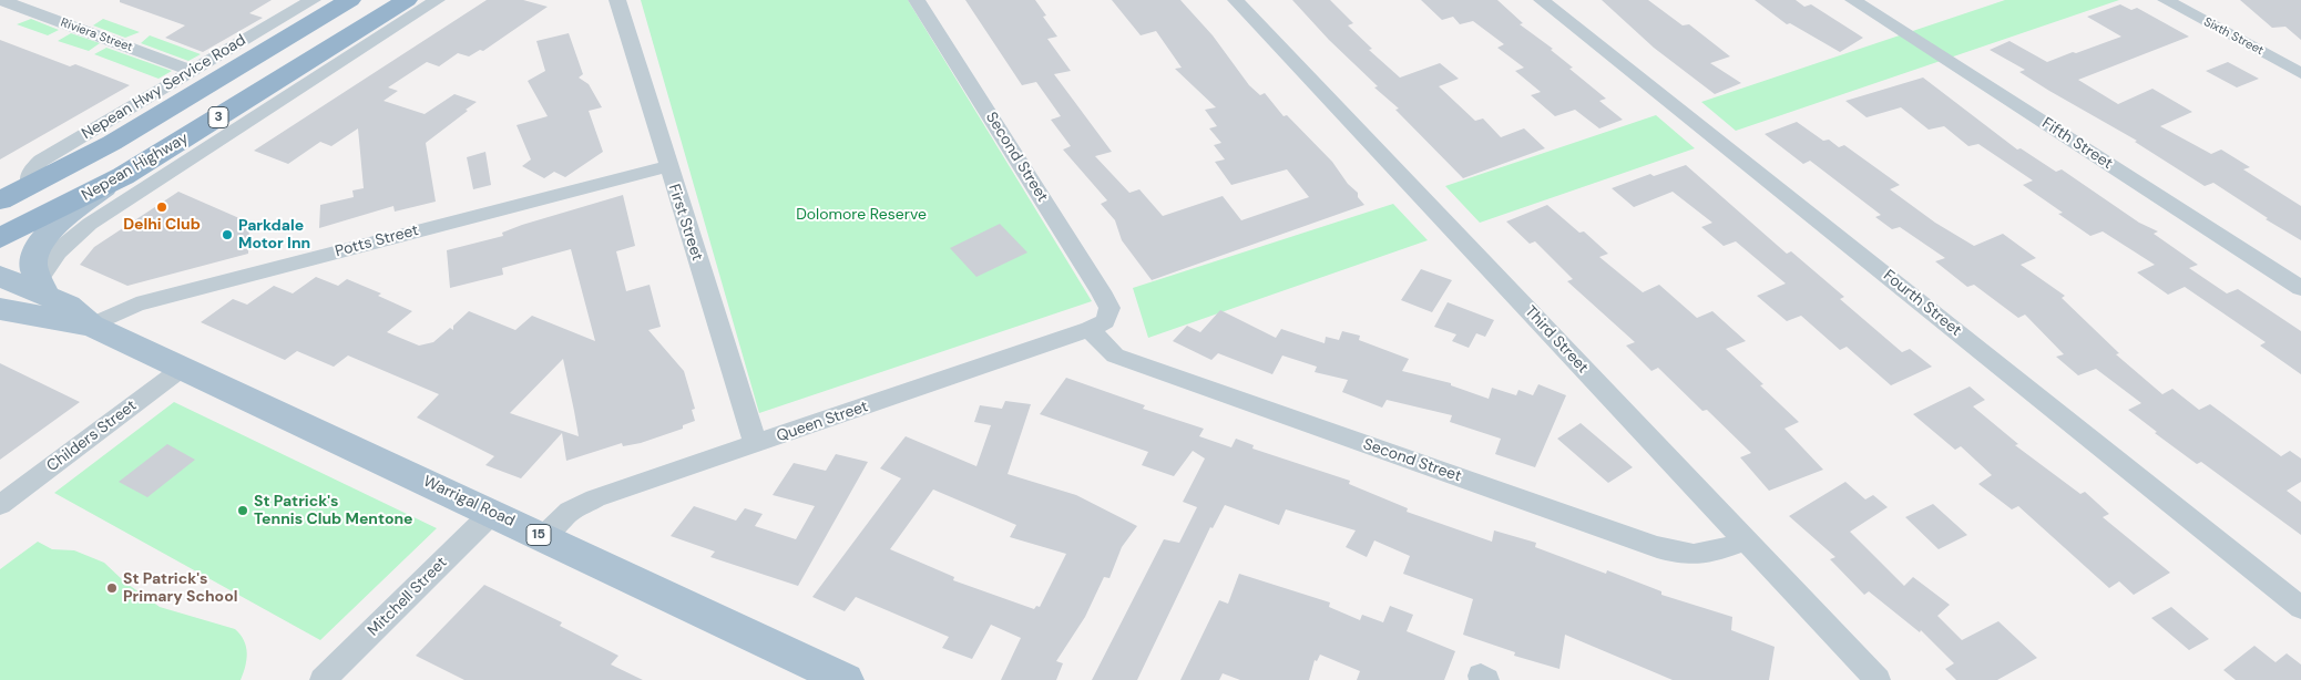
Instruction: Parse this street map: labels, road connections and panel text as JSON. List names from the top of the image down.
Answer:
{
  "streets": {
    "highway": ["3", "Nepean Highway"],
    "main road": ["Warrigal Road", "15"],
    "street": [
      "Riviera Street",
      "Sixth Street",
      "Nepean Hwy Service Road",
      "Fifth Street",
      "Second Street",
      "First Street",
      "Potts Street",
      "Fourth Street",
      "Third Street",
      "Queen Street",
      "Childers Street",
      "Mitchell Street"
    ]
  },
  "crossings": [
    ["Riviera Street", "Nepean Hwy Service Road"],
    ["Nepean Hwy Service Road", "3"],
    ["Second Street", "Third Street"],
    ["Second Street", "Queen Street"],
    ["First Street", "Potts Street"],
    ["First Street", "Queen Street"],
    ["Potts Street", "Warrigal Road"],
    ["Queen Street", "Warrigal Road"],
    ["Childers Street", "Warrigal Road"],
    ["Warrigal Road", "Mitchell Street"]
  ],
  "parks": ["Dolomore Reserve"],
  "places": [
    "Delhi Club",
    "Parkdale Motor Inn",
    "St Patrick's Tennis Club Mentone",
    "St Patrick's Primary School"
  ]
}
